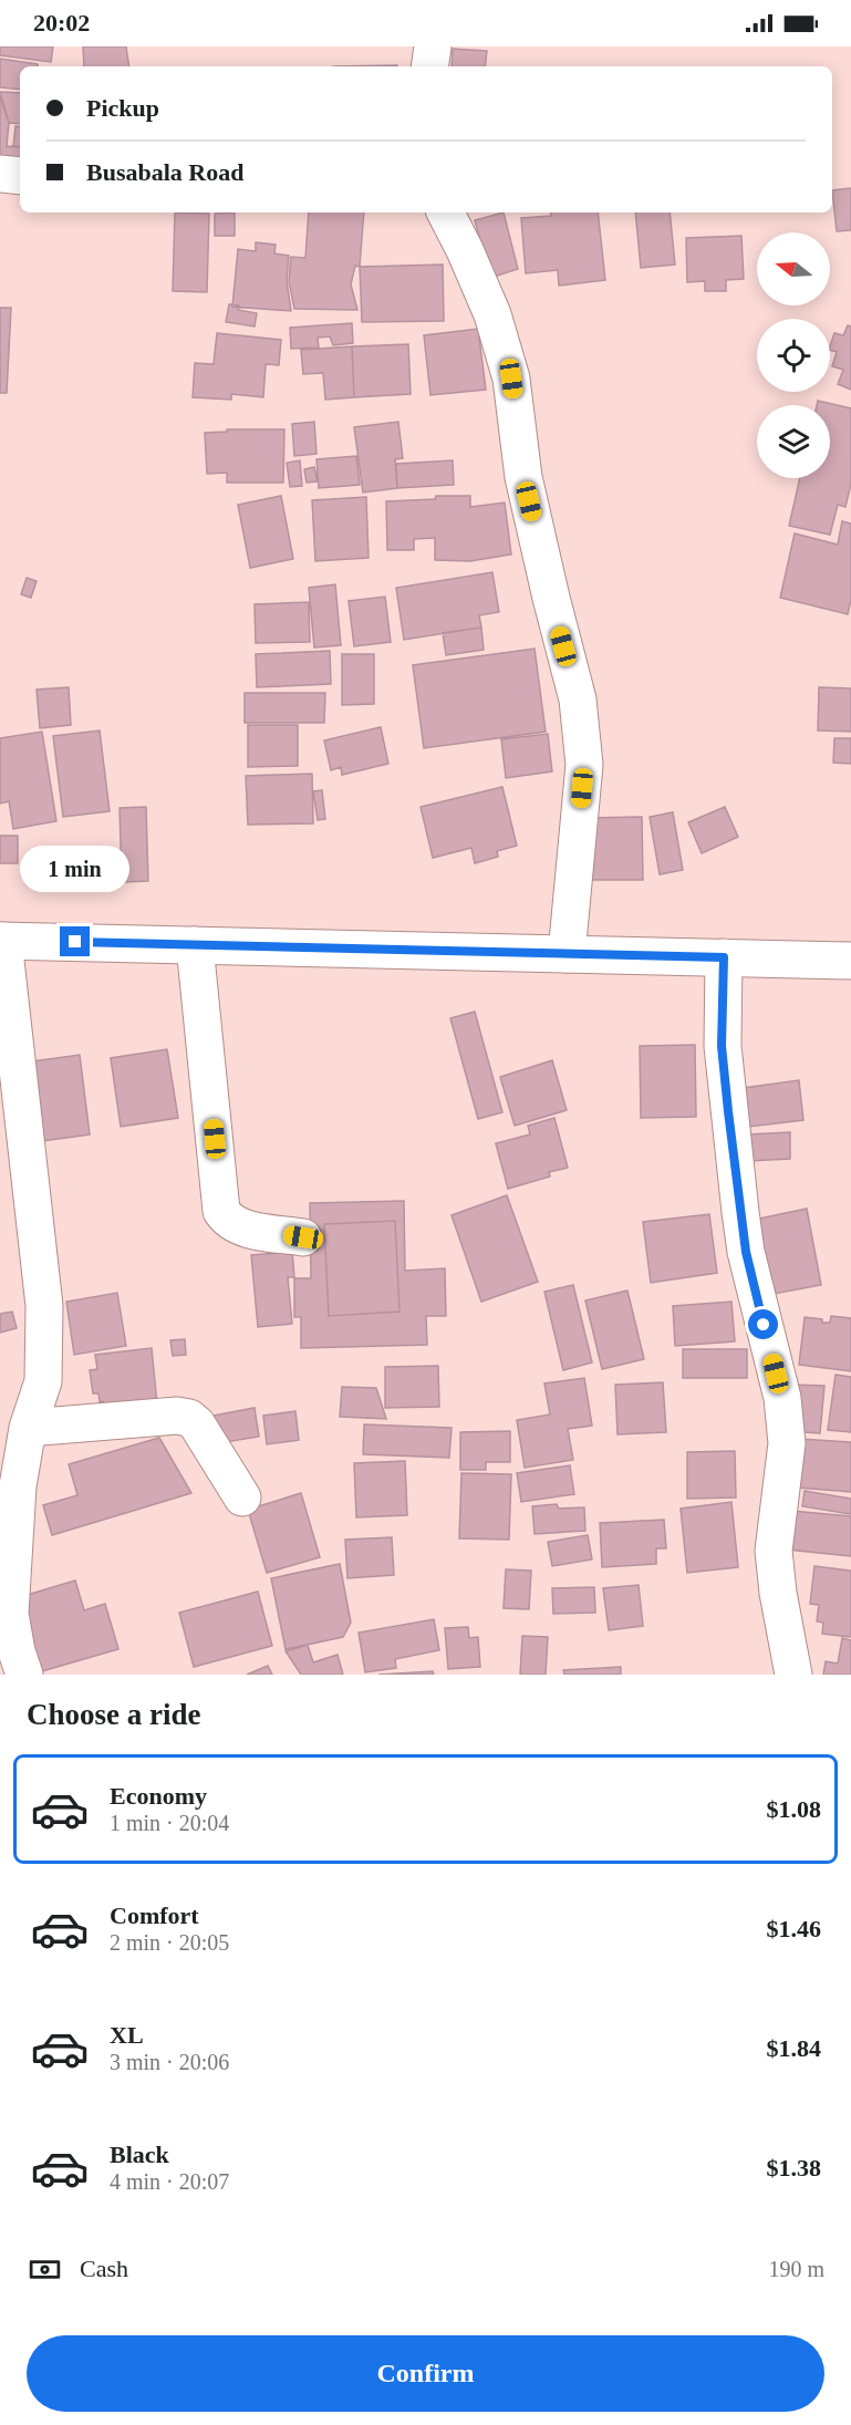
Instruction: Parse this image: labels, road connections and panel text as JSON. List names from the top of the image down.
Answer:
{
  "north": "left",
  "page": {
    "status": "20:02",
    "banner": ["Pickup", "Busabala Road"],
    "bubble": "1 min",
    "heading": "Choose a ride",
    "list": [
      {
        "name": "Economy",
        "note": "1 min · 20:04",
        "value": "$1.08"
      },
      {
        "name": "Comfort",
        "note": "2 min · 20:05",
        "value": "$1.46"
      },
      {
        "name": "XL",
        "note": "3 min · 20:06",
        "value": "$1.84"
      },
      {
        "name": "Black",
        "note": "4 min · 20:07",
        "value": "$1.38"
      }
    ],
    "pay": ["Cash", "190 m"],
    "buttons": "Confirm"
  }
}
